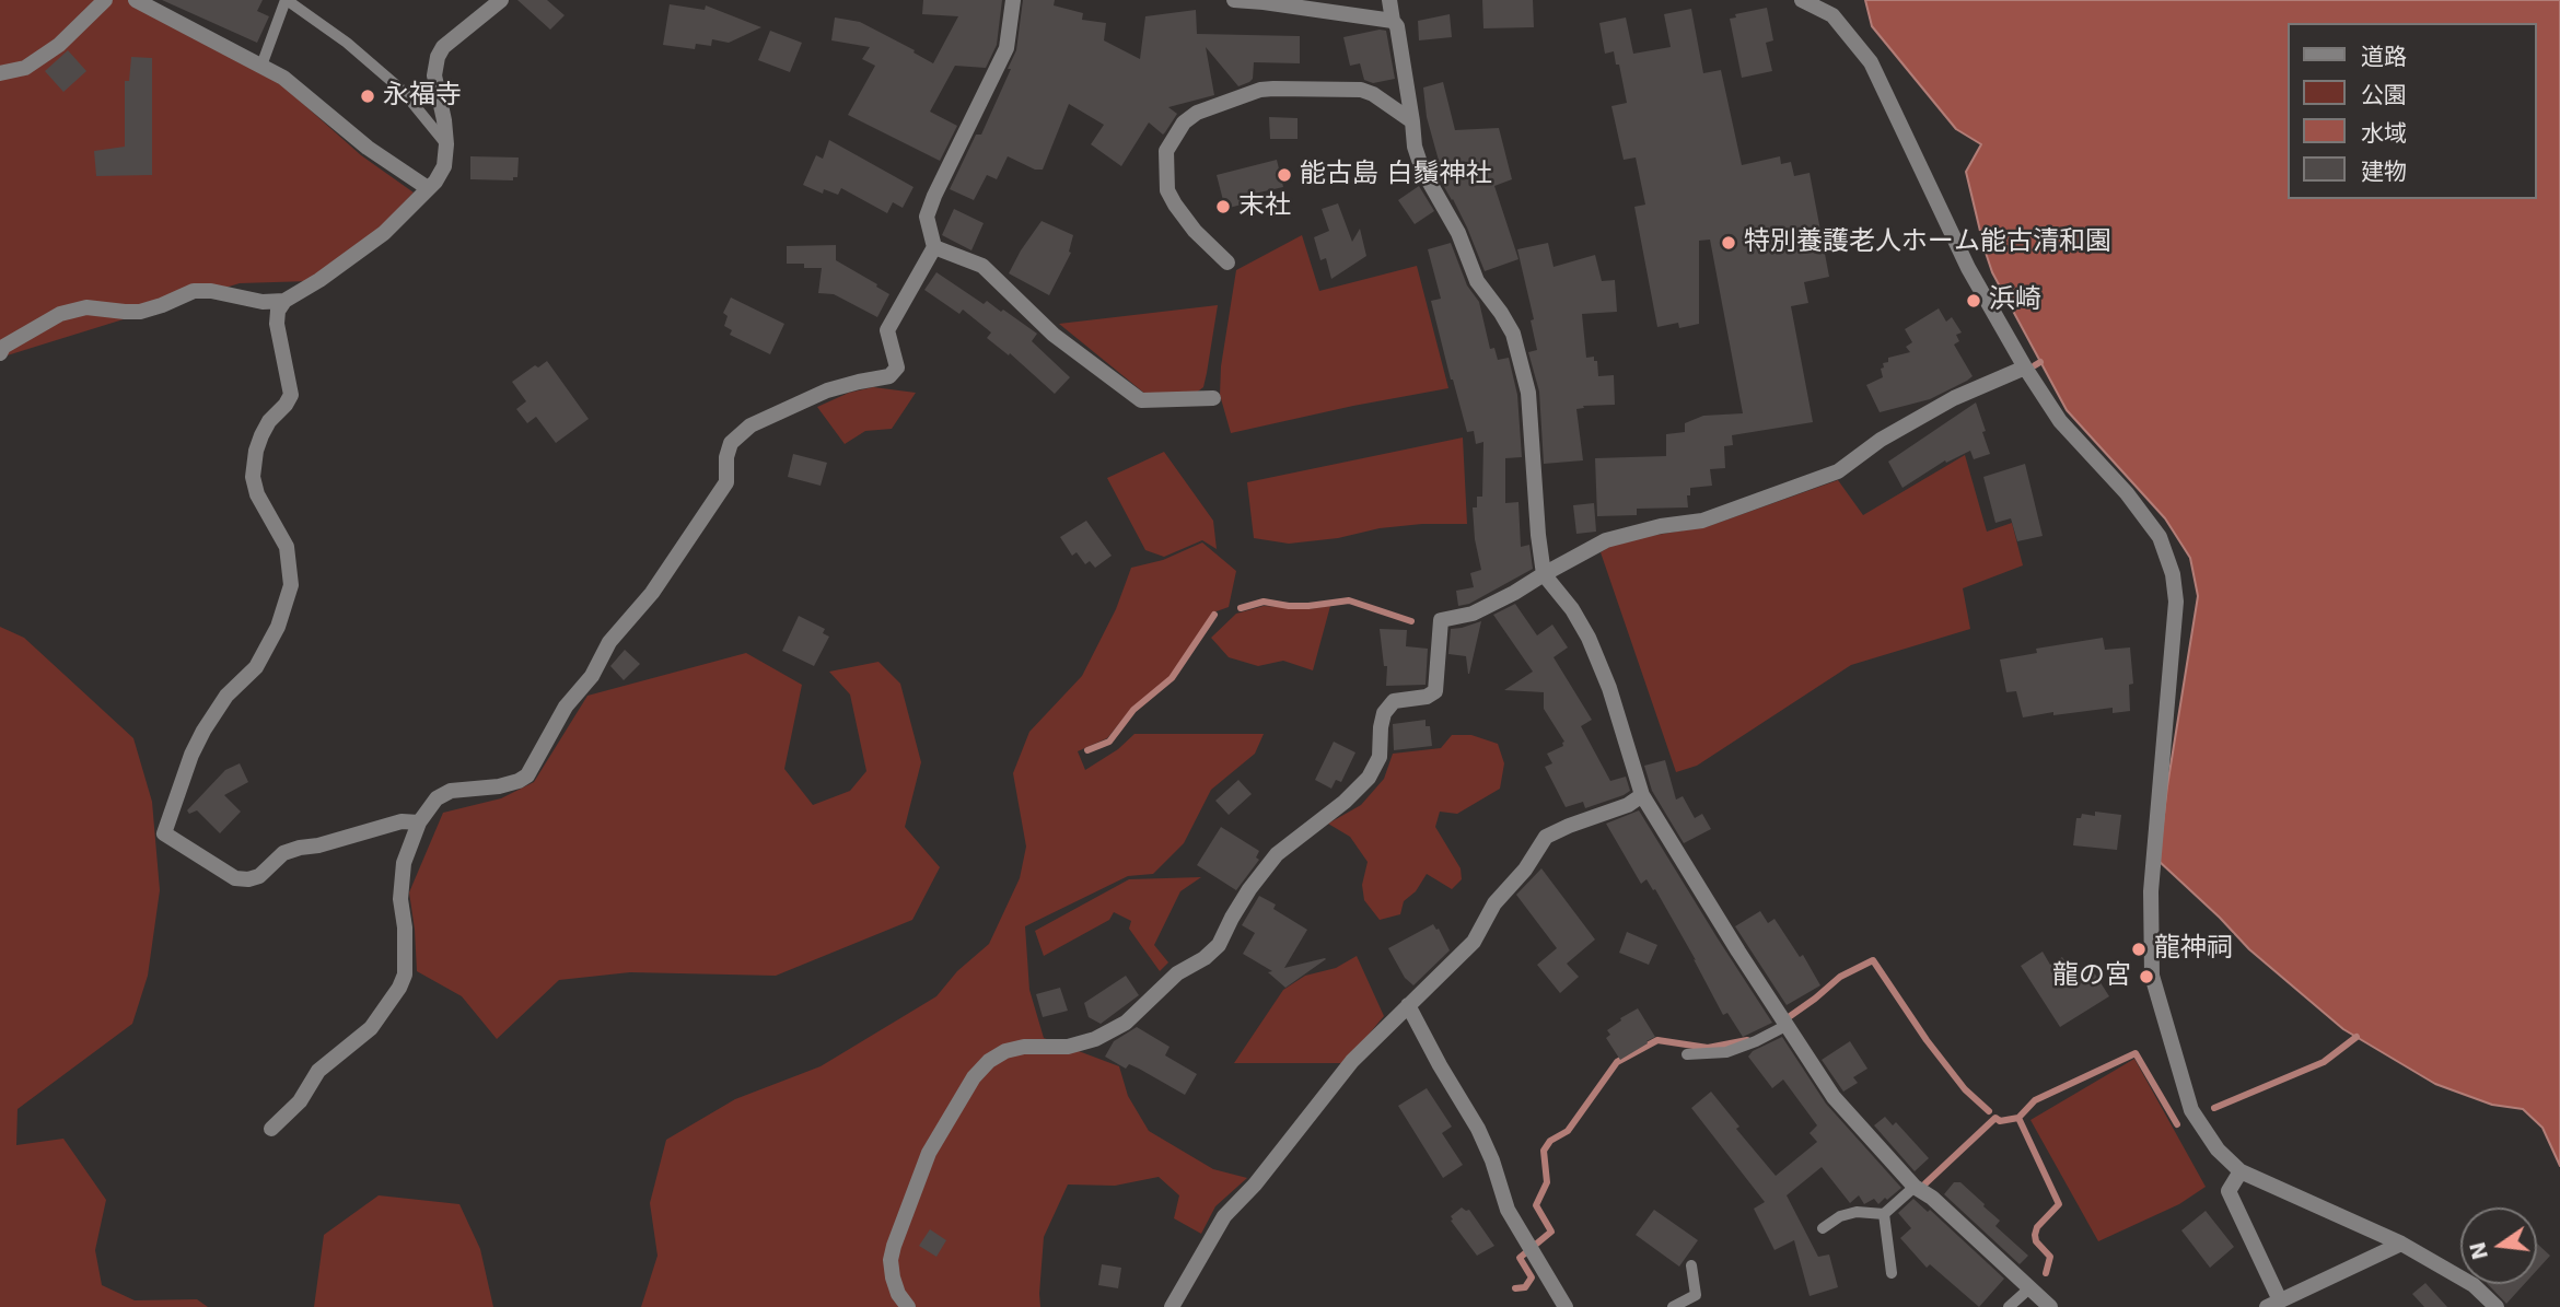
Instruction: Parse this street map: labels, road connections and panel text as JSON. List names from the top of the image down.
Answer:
{
  "places": [
    "永福寺",
    "能古島 白鬚神社",
    "末社",
    "特別養護老人ホーム能古清和園",
    "浜崎",
    "龍神祠",
    "龍の宮"
  ],
  "legend": [
    "道路",
    "公園",
    "水域",
    "建物"
  ],
  "north": "left"
}
